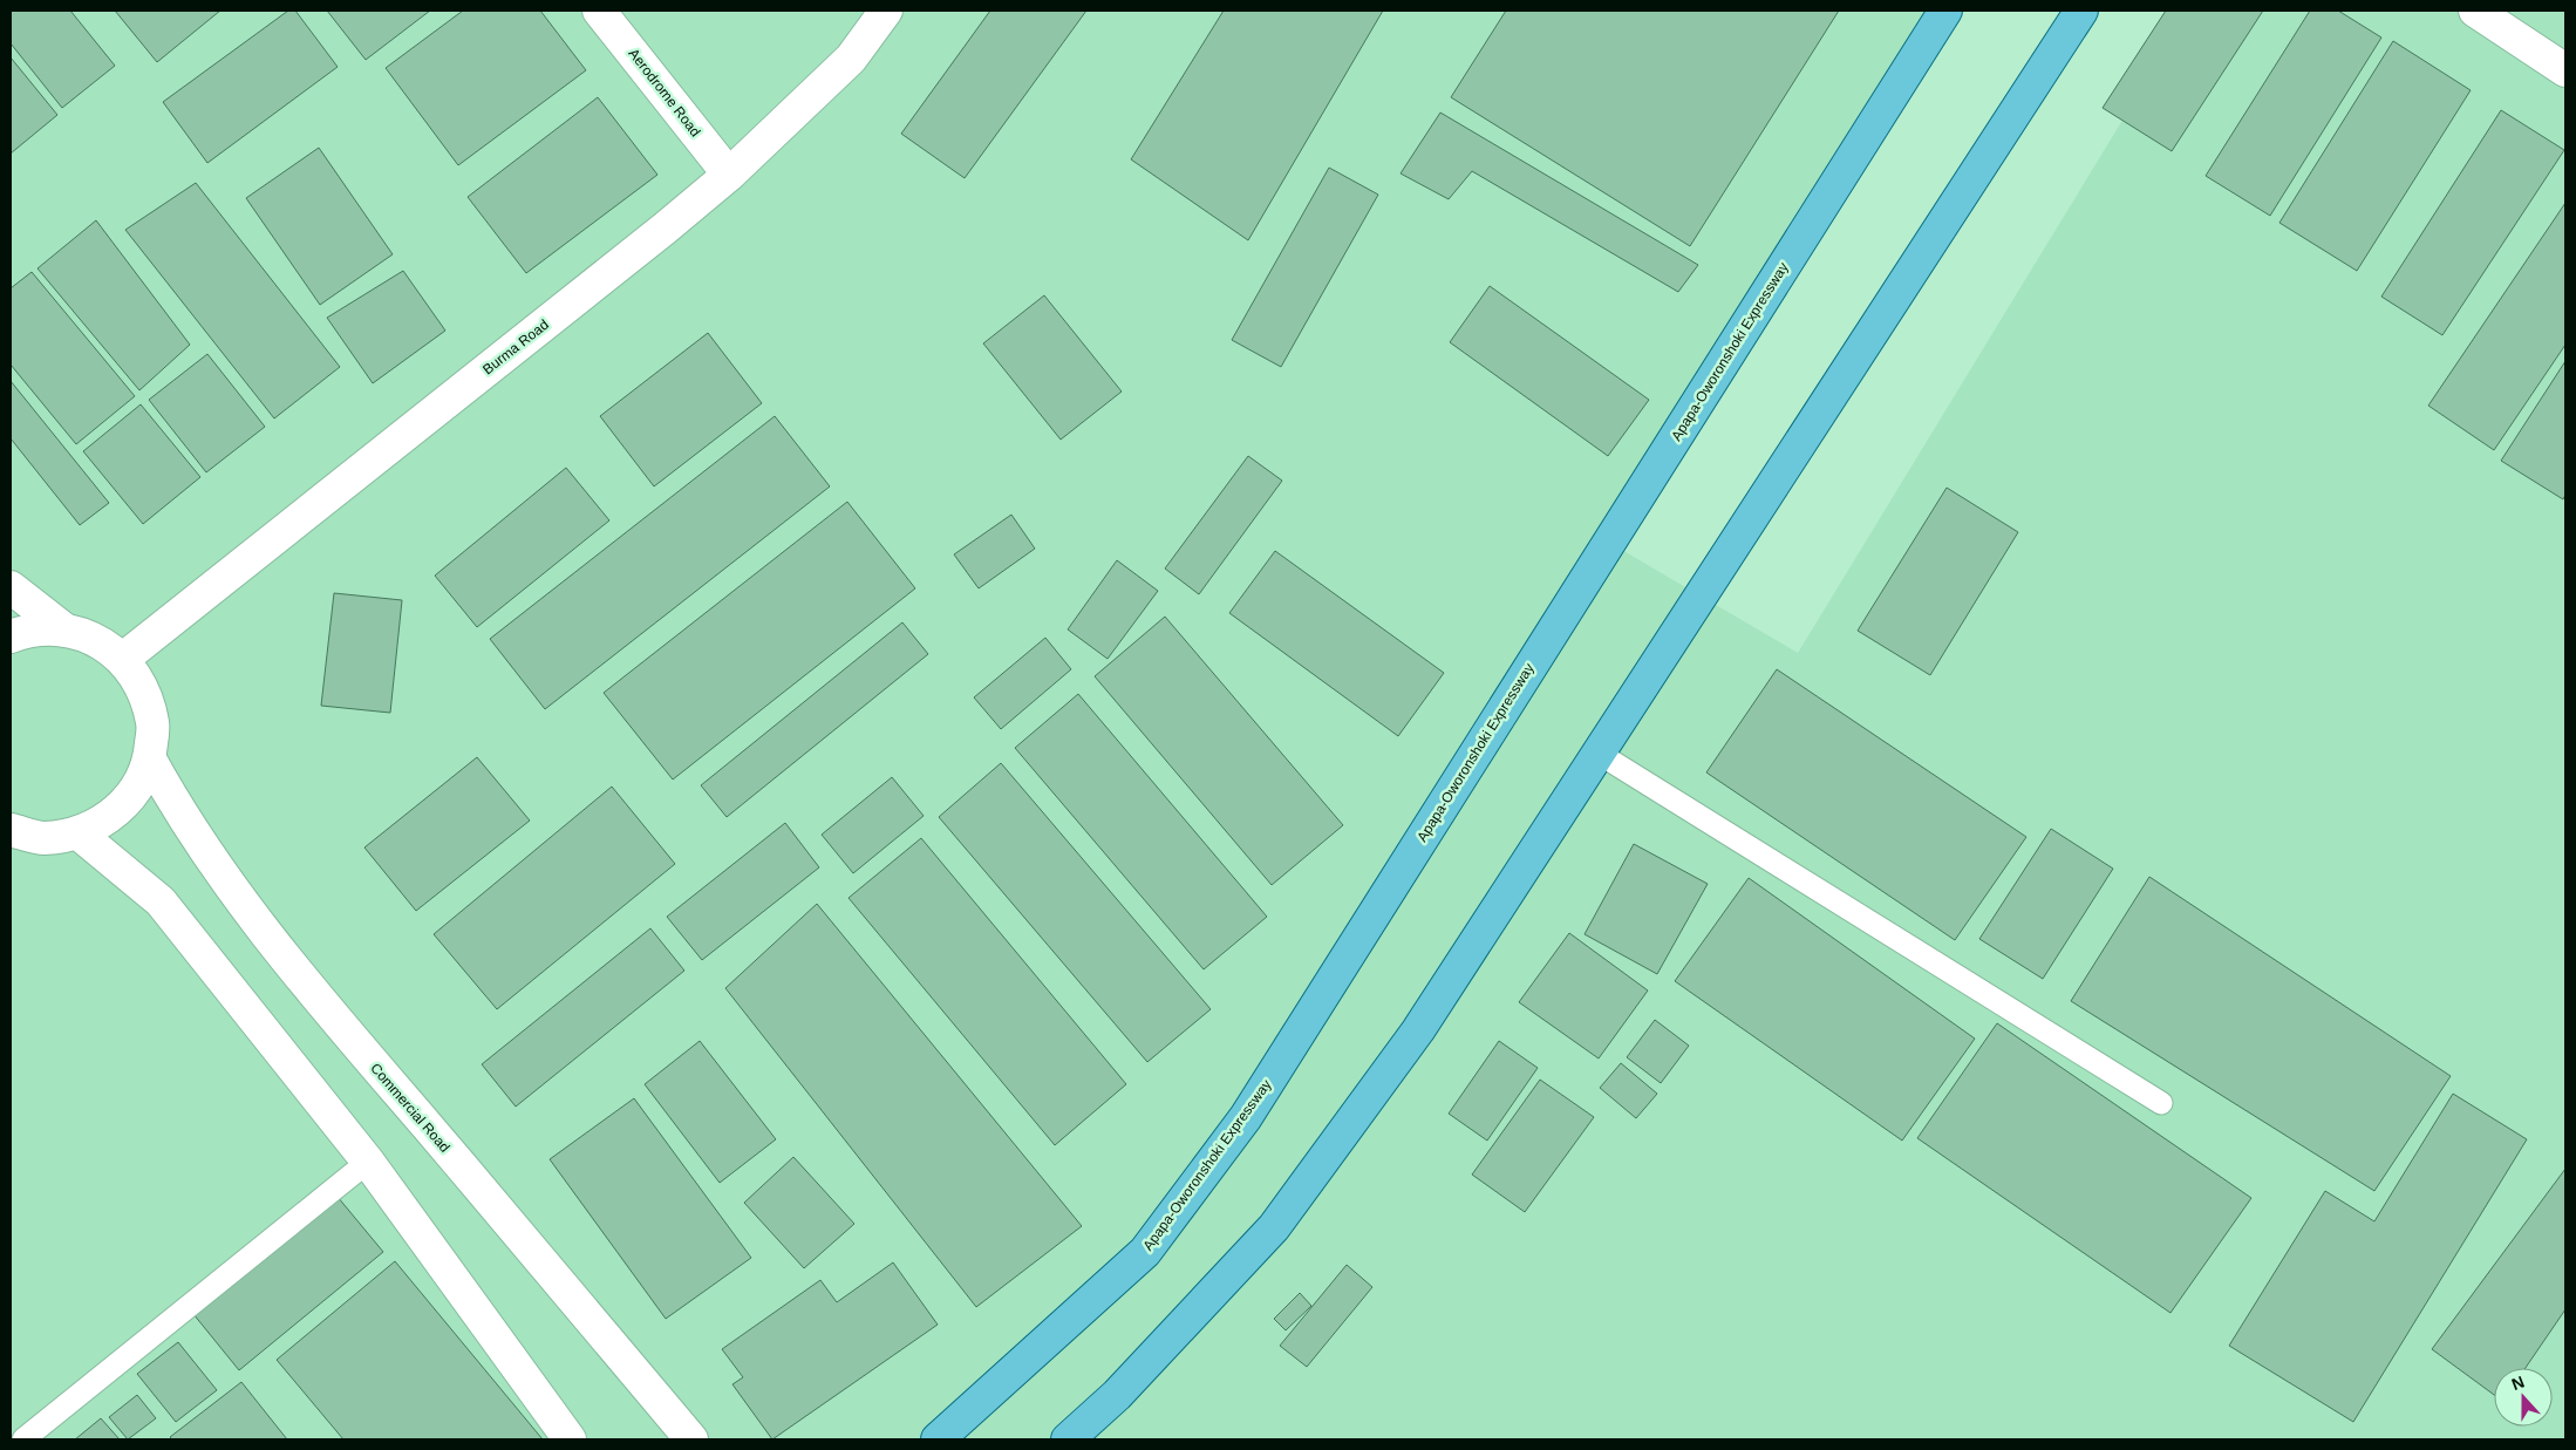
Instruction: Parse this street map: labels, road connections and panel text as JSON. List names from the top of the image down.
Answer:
{
  "streets": {
    "main road": [
      "Aerodrome Road",
      "Burma Road",
      "Apapa-Oworonshoki Expressway",
      "Commercial Road"
    ]
  },
  "crossings": [
    ["Aerodrome Road", "Burma Road"]
  ],
  "north": "top"
}
